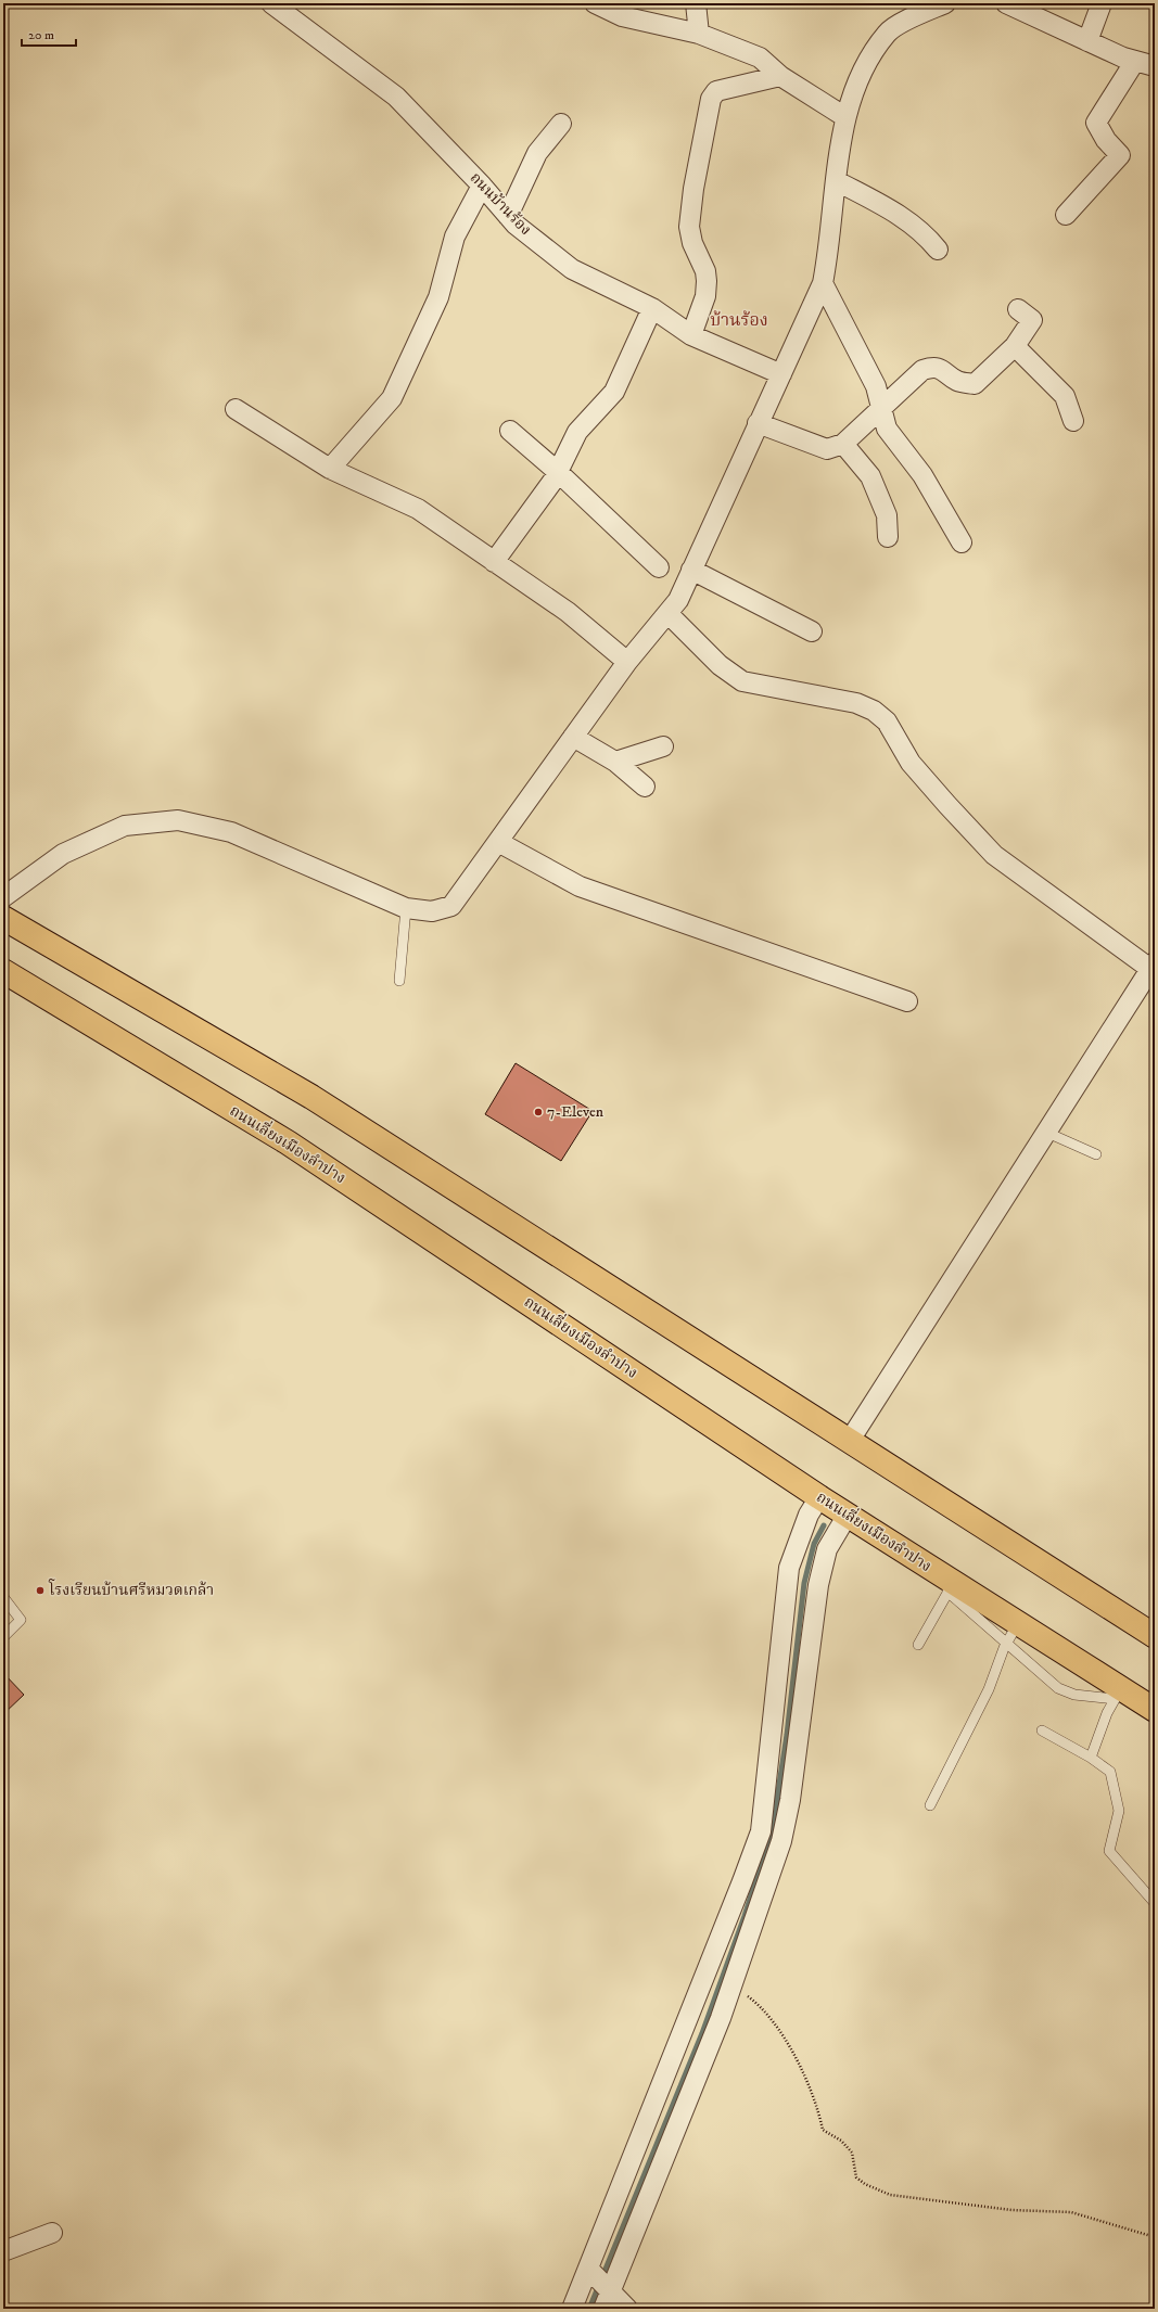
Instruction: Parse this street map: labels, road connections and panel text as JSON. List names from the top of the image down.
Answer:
{
  "streets": {
    "highway": ["ถนนเลี่ยงเมืองลำปาง"],
    "street": ["ถนนบ้านร้อง"]
  },
  "districts": ["บ้านร้อง"],
  "places": ["7-Eleven", "โรงเรียนบ้านศรีหมวดเกล้า"],
  "scale_bar": "20 m"
}
